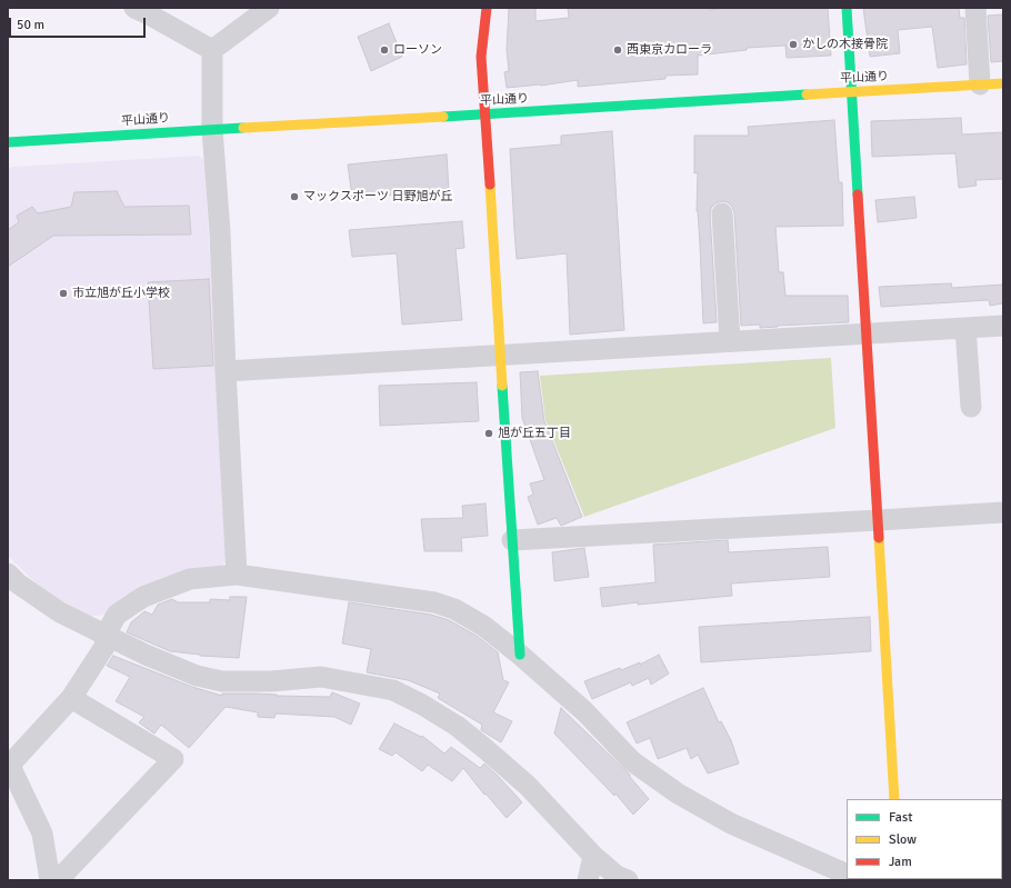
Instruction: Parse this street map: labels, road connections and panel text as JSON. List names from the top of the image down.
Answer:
{
  "streets": {
    "street": ["平山通り"]
  },
  "places": [
    "かしの木接骨院",
    "ローソン",
    "西東京カローラ",
    "マックスポーツ 日野旭が丘",
    "市立旭が丘小学校",
    "旭が丘五丁目"
  ],
  "legend": ["Fast", "Slow", "Jam"],
  "scale_bar": "50 m"
}
